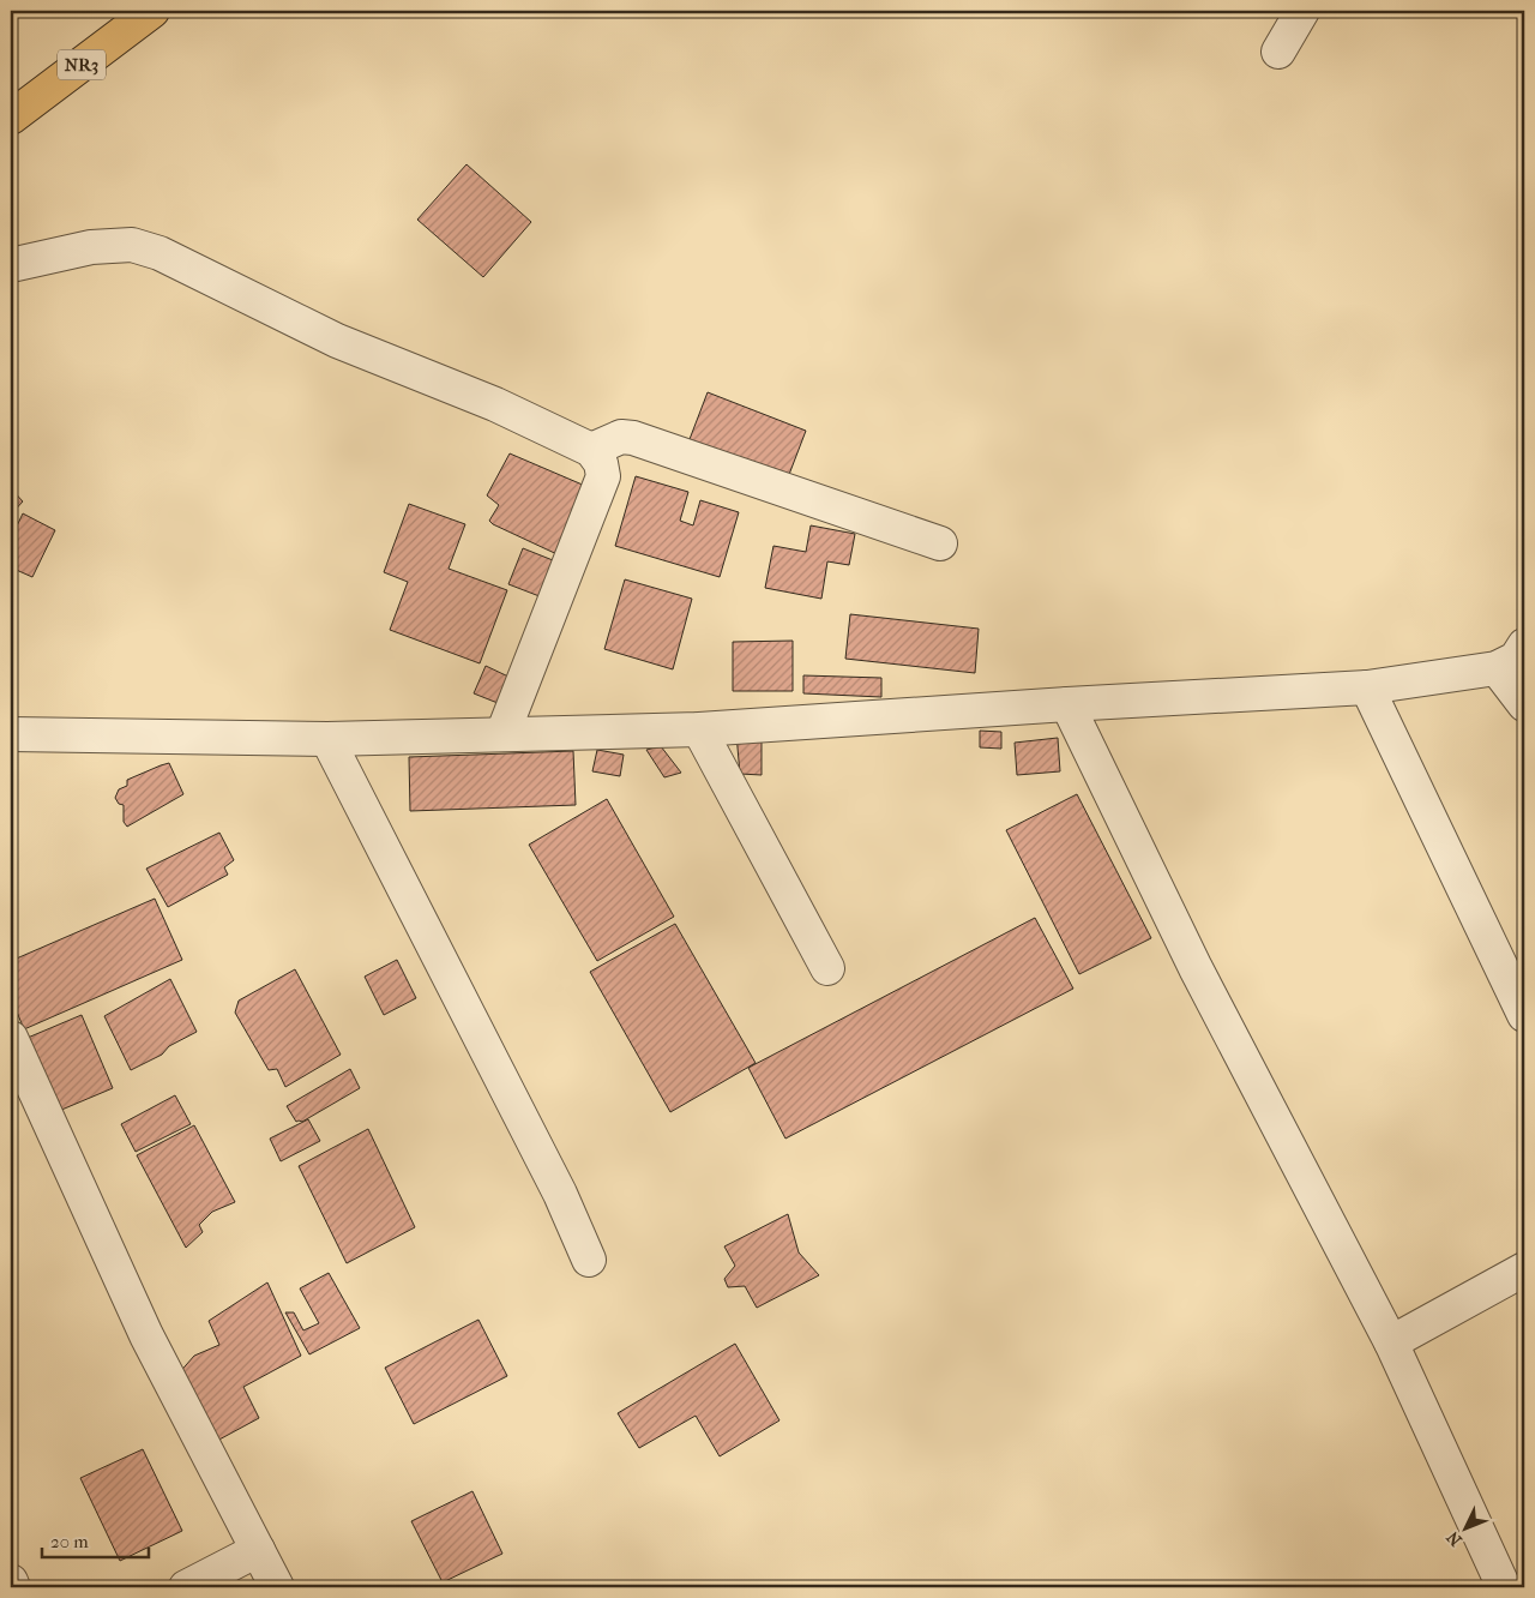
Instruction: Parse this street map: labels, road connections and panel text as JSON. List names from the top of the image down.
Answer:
{
  "streets": {
    "highway": ["NR3"]
  },
  "scale_bar": "20 m",
  "north": "bottom left"
}
